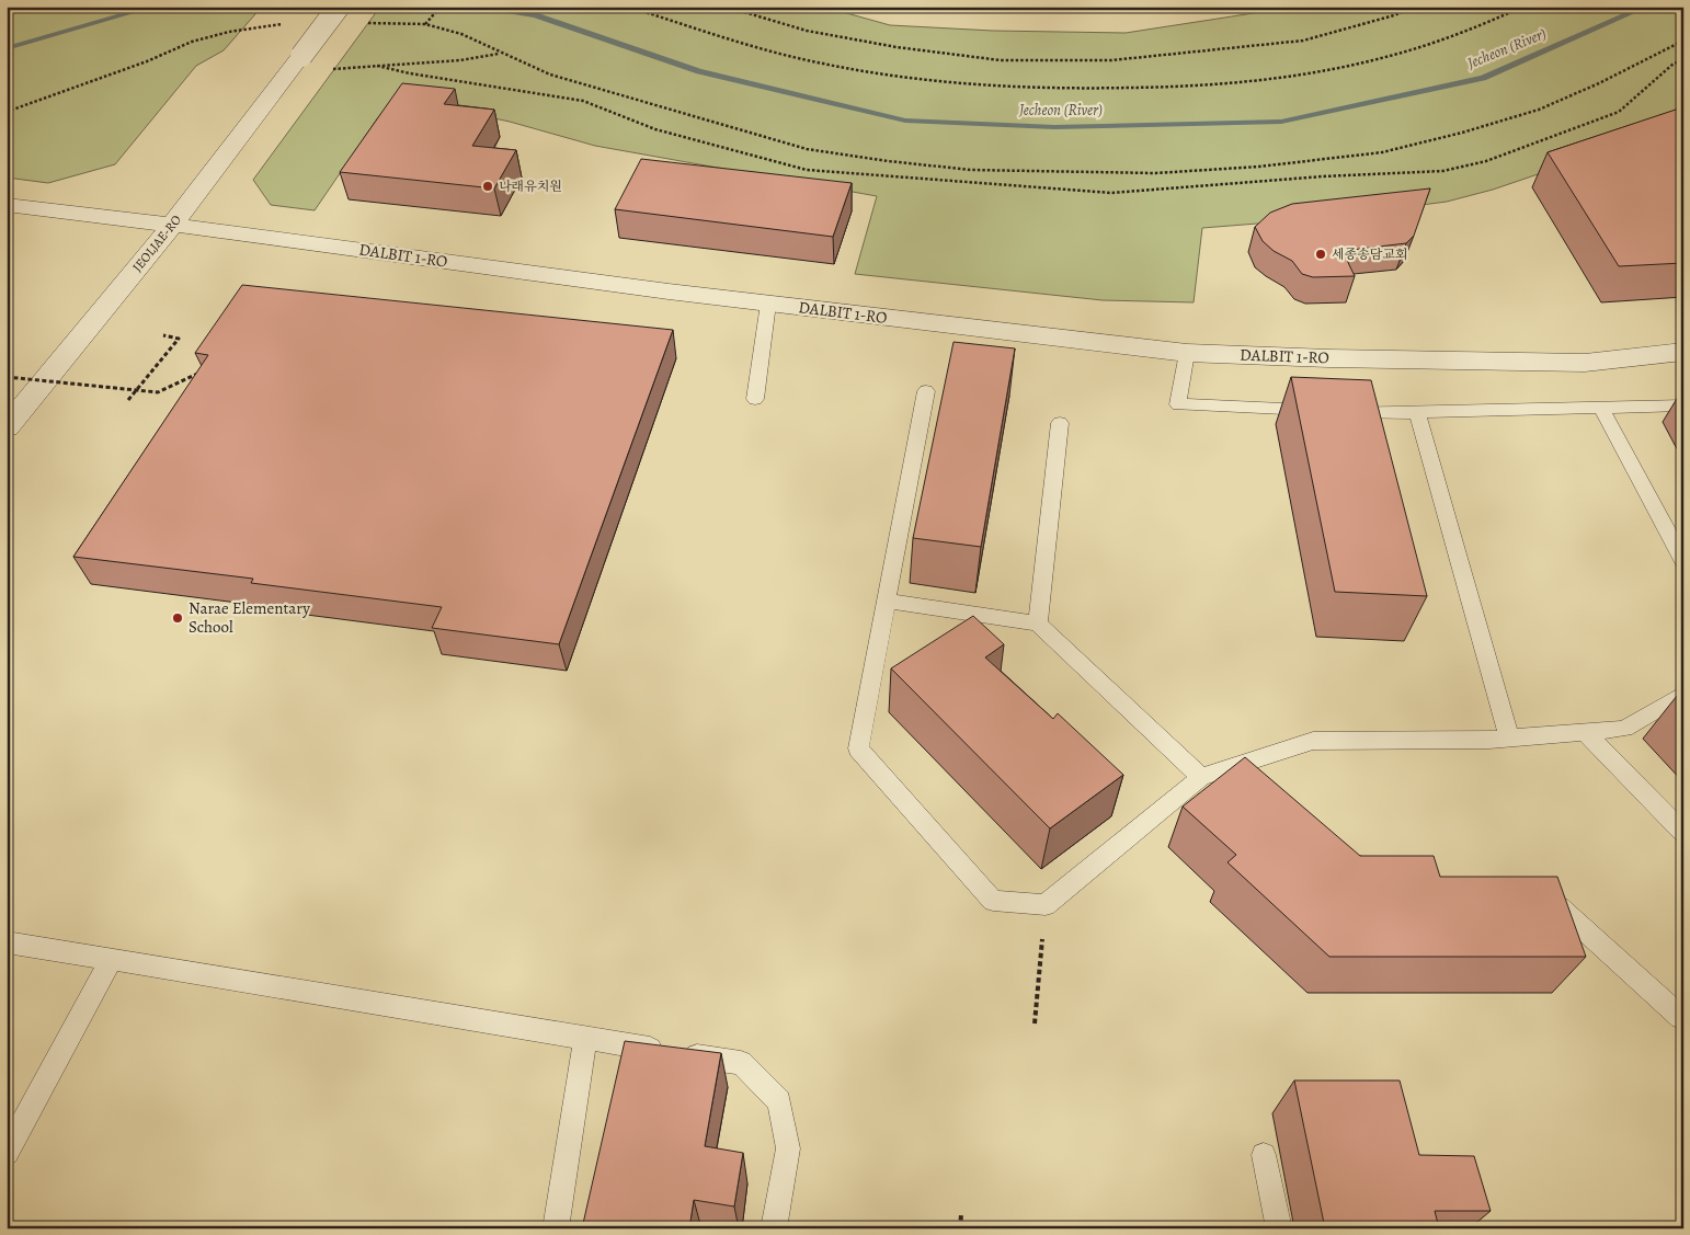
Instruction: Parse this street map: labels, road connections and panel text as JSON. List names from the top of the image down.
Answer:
{
  "streets": {
    "street": ["JEOLJAE-RO", "DALBIT 1-RO"]
  },
  "crossings": [
    ["JEOLJAE-RO", "DALBIT 1-RO"]
  ],
  "water": ["Jecheon (River)"],
  "places": ["나래유치원", "세종송담교회", "Narae Elementary School"]
}
